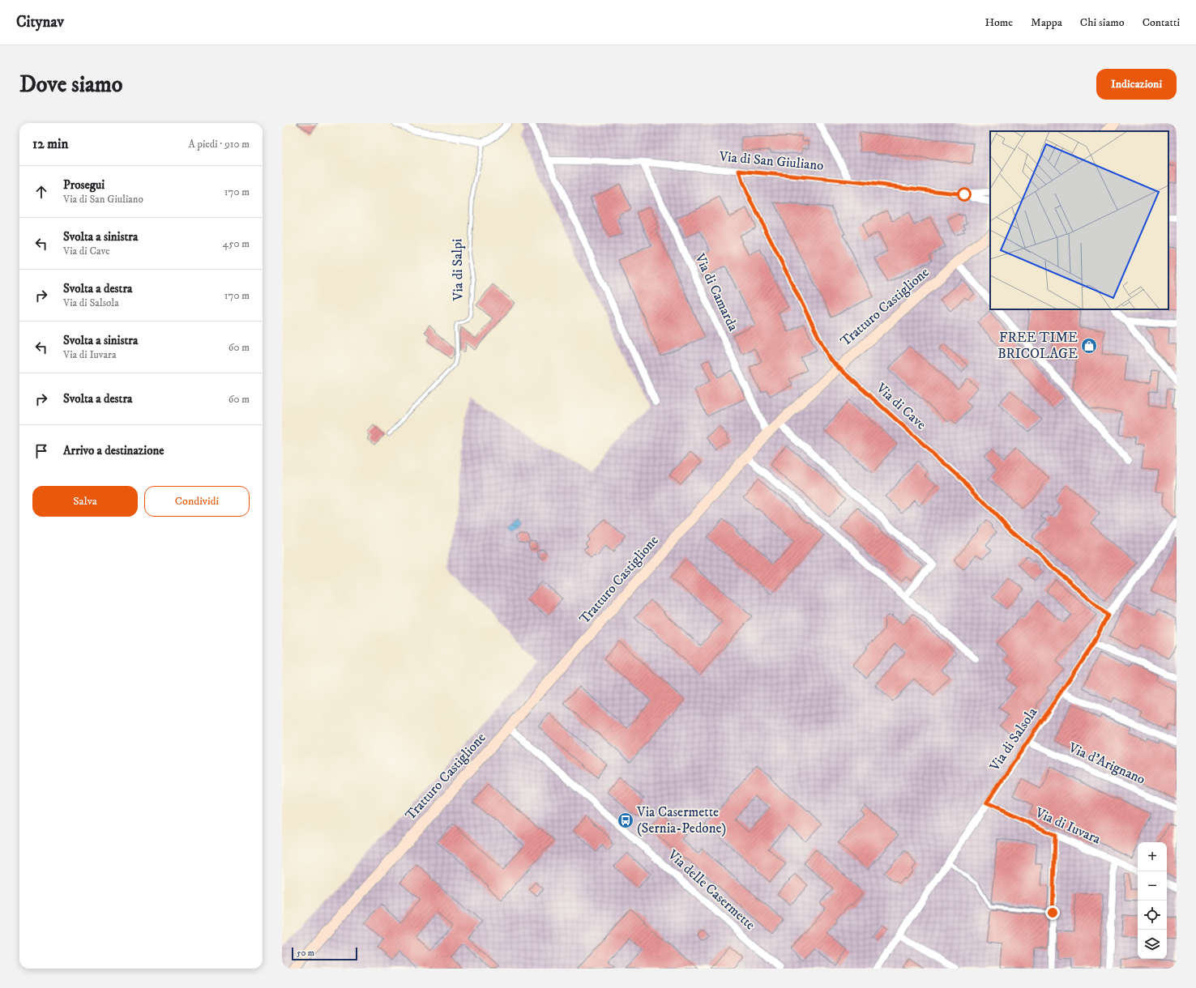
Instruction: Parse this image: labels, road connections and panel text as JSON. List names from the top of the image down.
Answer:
{
  "streets": {
    "street": [
      "Via di San Giuliano",
      "Via di Camarda",
      "Tratturo Castiglione",
      "Via di Cave",
      "Via di Salsola",
      "Via d'Arignano",
      "Via di Iuvara",
      "Via delle Casermette"
    ],
    "lane": ["Via di Salpi"]
  },
  "crossings": [
    ["Via di San Giuliano", "Via di Camarda"],
    ["Via di San Giuliano", "Via di Cave"],
    ["Via di Camarda", "Tratturo Castiglione"],
    ["Tratturo Castiglione", "Via di Cave"],
    ["Tratturo Castiglione", "Via delle Casermette"],
    ["Via di Cave", "Via di Salsola"],
    ["Via di Salsola", "Via d'Arignano"],
    ["Via di Salsola", "Via di Iuvara"]
  ],
  "places": {
    "shop": ["FREE TIME BRICOLAGE"],
    "bus stop": ["Via Casermette (Sernia-Pedone)"]
  },
  "scale_bar": "50 m",
  "page": {
    "header": "Citynav",
    "nav": [
      "Home",
      "Mappa",
      "Chi siamo",
      "Contatti"
    ],
    "buttons": [
      "Indicazioni",
      ["Salva", "Condividi"]
    ],
    "title": "Dove siamo",
    "heading": ["12 min", "A piedi · 910 m"],
    "list": [
      ["Prosegui", "Via di San Giuliano", "170 m"],
      ["Svolta a sinistra", "Via di Cave", "450 m"],
      ["Svolta a destra", "Via di Salsola", "170 m"],
      ["Svolta a sinistra", "Via di Iuvara", "60 m"],
      ["Svolta a destra", "60 m"],
      "Arrivo a destinazione"
    ],
    "map_buttons": ["+", "−"],
    "scale": "50 m"
  }
}
